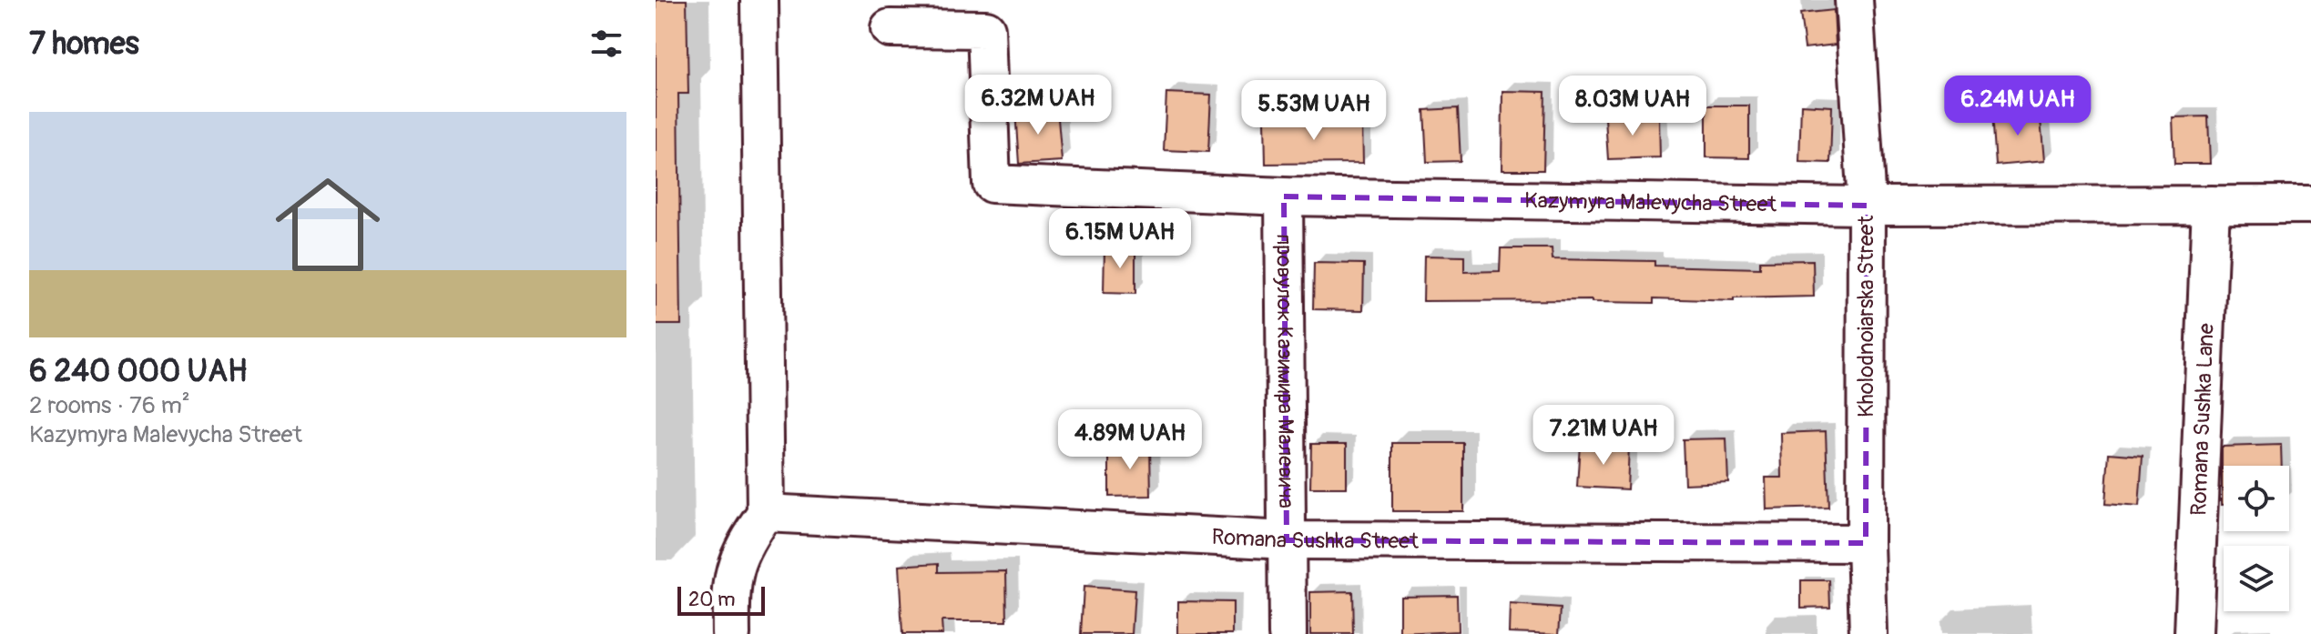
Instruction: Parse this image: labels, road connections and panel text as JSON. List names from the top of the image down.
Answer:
{
  "streets": {
    "street": [
      "Kazymyra Malevycha Street",
      "Kholodnoiarska Street",
      "провулок Казимира Малевича",
      "Romana Sushka Lane",
      "Romana Sushka Street"
    ]
  },
  "crossings": [
    ["Kazymyra Malevycha Street", "Kholodnoiarska Street"],
    ["Kazymyra Malevycha Street", "провулок Казимира Малевича"],
    ["Kazymyra Malevycha Street", "Romana Sushka Lane"],
    ["Kholodnoiarska Street", "Romana Sushka Street"],
    ["провулок Казимира Малевича", "Romana Sushka Street"]
  ],
  "scale_bar": "20 m",
  "page": {
    "heading": "7 homes",
    "price": [
      "6.32M UAH",
      "8.03M UAH",
      "6.24M UAH",
      "5.53M UAH",
      "6.15M UAH",
      "7.21M UAH",
      "4.89M UAH"
    ],
    "list": [
      {
        "name": "6 240 000 UAH",
        "note": "2 rooms · 76 m² · Kazymyra Malevycha Street"
      }
    ],
    "scale": "20 m"
  }
}
